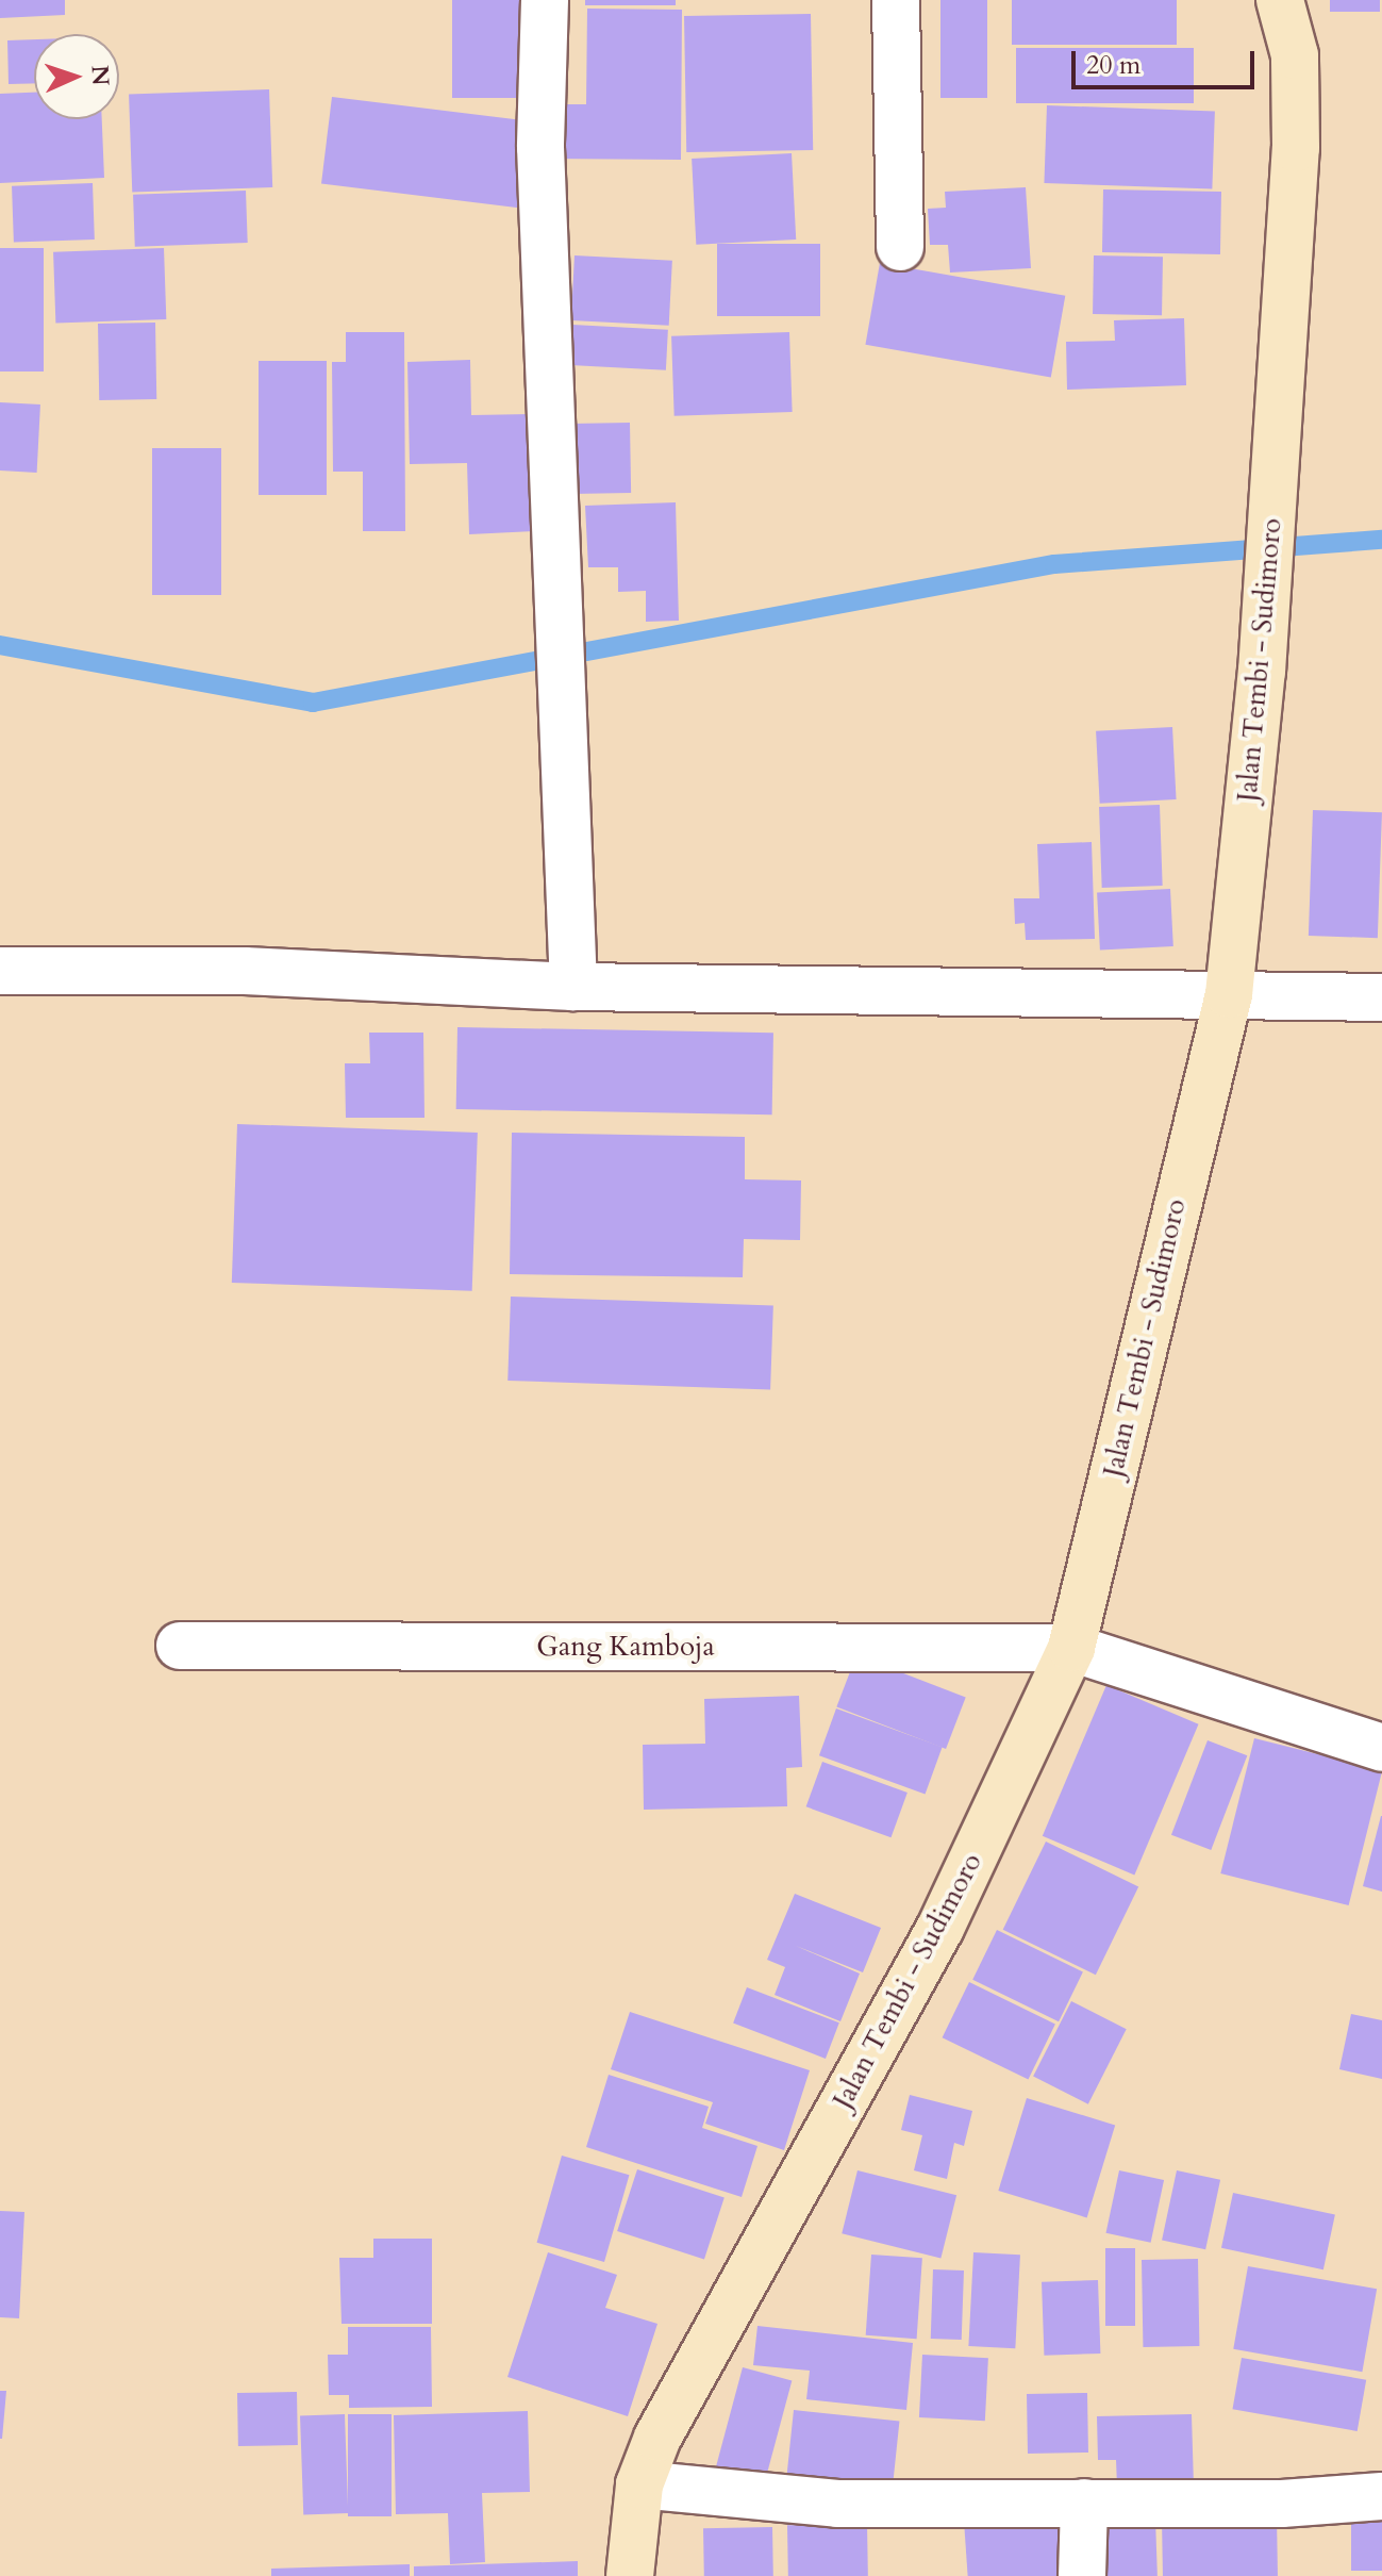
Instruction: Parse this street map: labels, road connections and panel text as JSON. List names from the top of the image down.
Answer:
{
  "streets": {
    "main road": ["Jalan Tembi - Sudimoro"],
    "street": ["Gang Kamboja"]
  },
  "crossings": [
    ["Jalan Tembi - Sudimoro", "Gang Kamboja"]
  ],
  "scale_bar": "20 m",
  "north": "right"
}
